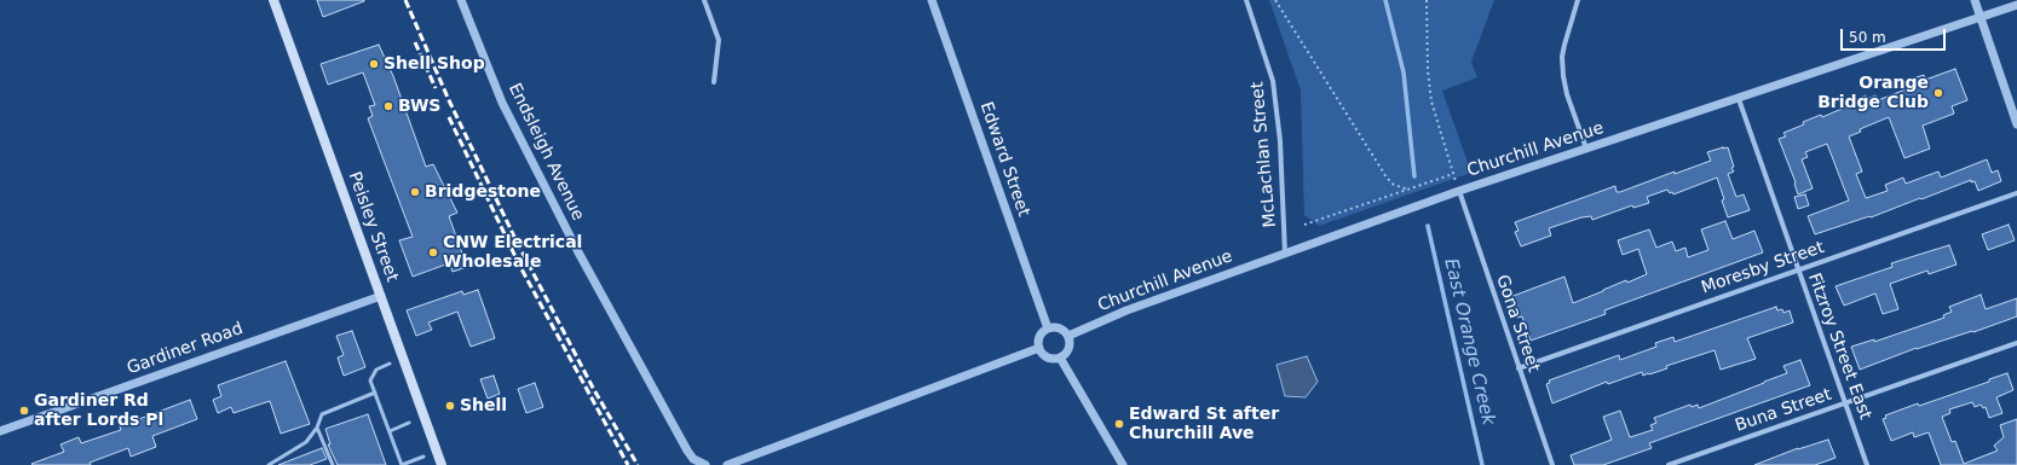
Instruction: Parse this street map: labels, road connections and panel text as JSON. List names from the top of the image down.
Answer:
{
  "streets": {
    "main road": ["Peisley Street"],
    "street": [
      "Churchill Avenue",
      "Endsleigh Avenue",
      "McLachlan Street",
      "Edward Street",
      "Moresby Street",
      "Gona Street",
      "Fitzroy Street East",
      "Gardiner Road",
      "Buna Street"
    ]
  },
  "crossings": [
    ["Churchill Avenue", "McLachlan Street"],
    ["Churchill Avenue", "Edward Street"],
    ["Churchill Avenue", "Gona Street"],
    ["Churchill Avenue", "Fitzroy Street East"],
    ["Peisley Street", "Gardiner Road"],
    ["Moresby Street", "Gona Street"],
    ["Moresby Street", "Fitzroy Street East"],
    ["Fitzroy Street East", "Buna Street"]
  ],
  "water": ["East Orange Creek"],
  "places": [
    "Shell Shop",
    "Orange Bridge Club",
    "BWS",
    "Bridgestone",
    "CNW Electrical Wholesale",
    "Shell",
    "Gardiner Rd after Lords Pl",
    "Edward St after Churchill Ave"
  ],
  "scale_bar": "50 m"
}
